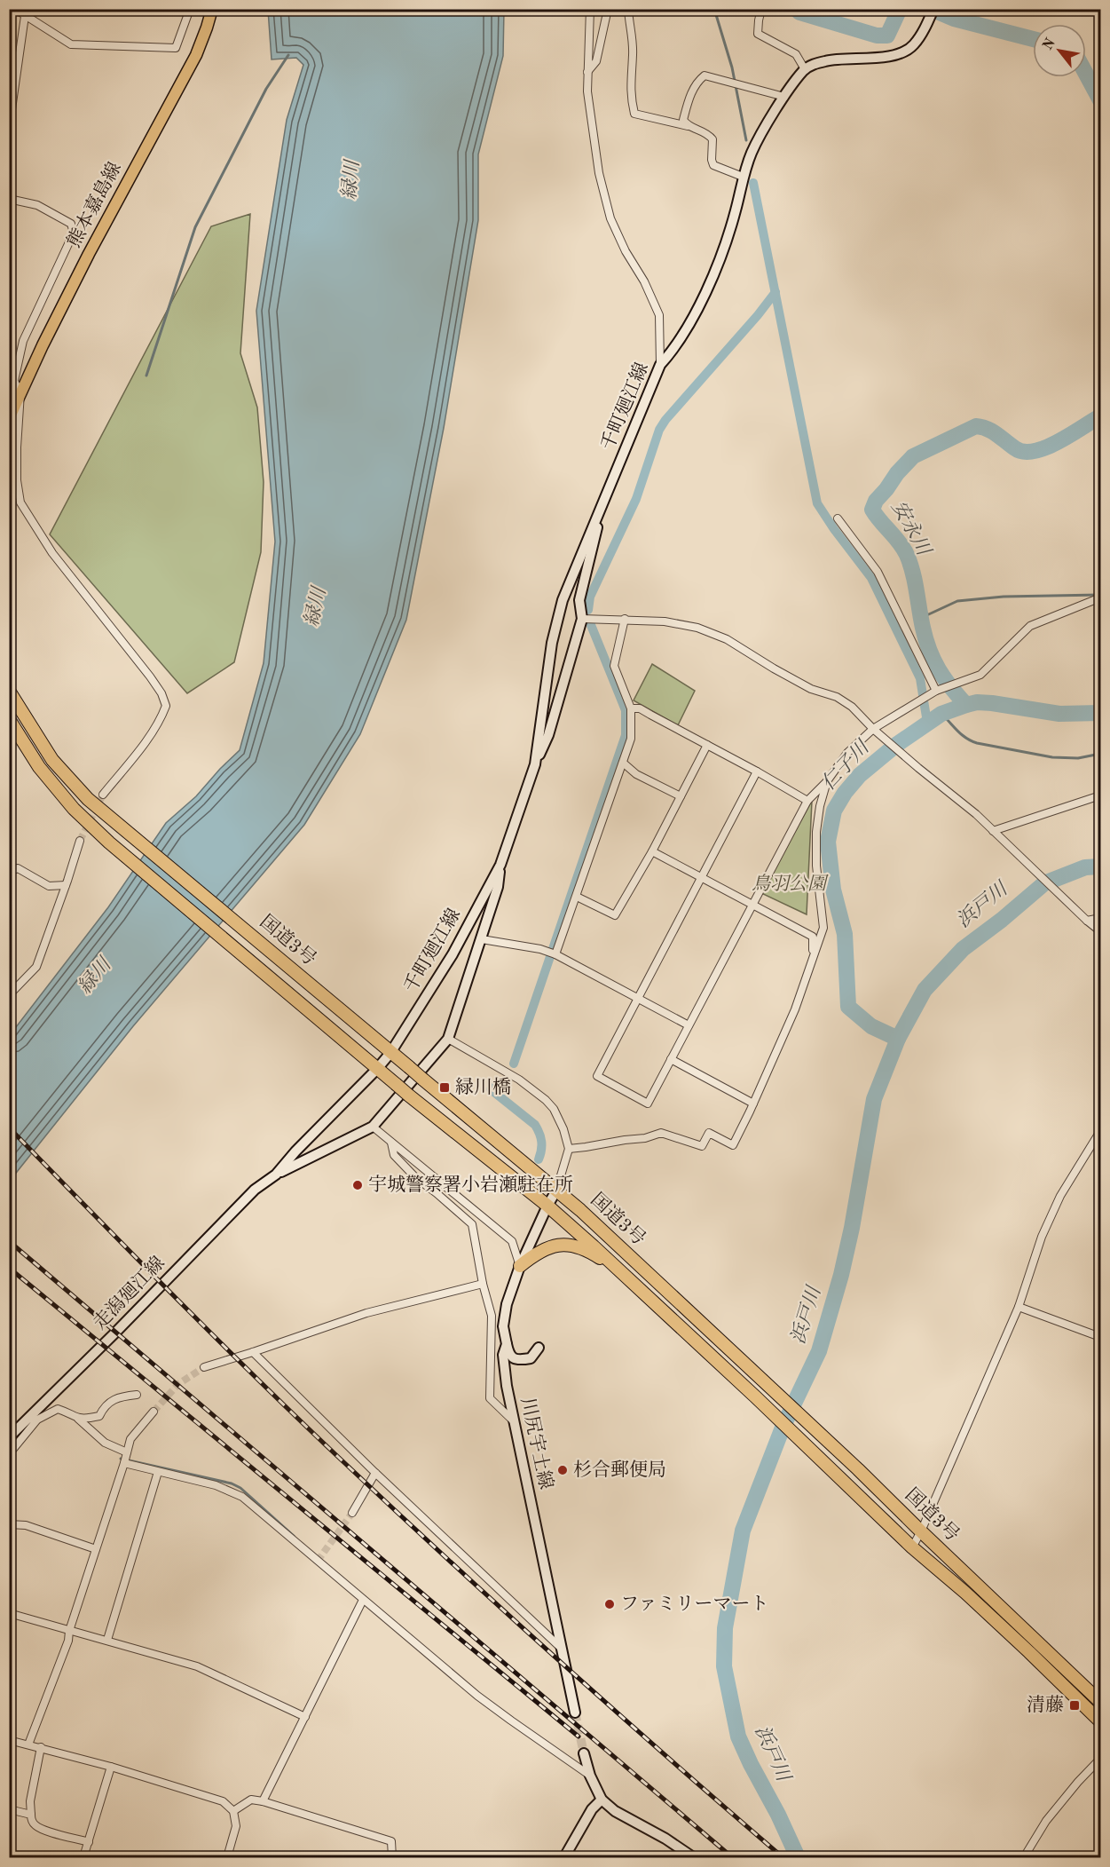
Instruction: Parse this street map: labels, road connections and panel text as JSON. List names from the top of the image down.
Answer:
{
  "streets": {
    "highway": ["国道3号"],
    "main road": [
      "熊本嘉島線",
      "千町廻江線",
      "走潟廻江線",
      "川尻宇土線"
    ]
  },
  "crossings": [
    ["千町廻江線", "国道3号"],
    ["千町廻江線", "走潟廻江線"],
    ["国道3号", "走潟廻江線"],
    ["国道3号", "川尻宇土線"]
  ],
  "water": [
    "緑川",
    "安永川",
    "仁子川",
    "浜戸川"
  ],
  "parks": ["鳥羽公園"],
  "places": {
    "transit": ["緑川橋", "清藤"],
    "other": ["宇城警察署小岩瀬駐在所", "杉合郵便局", "ファミリーマート"]
  },
  "north": "top left"
}
